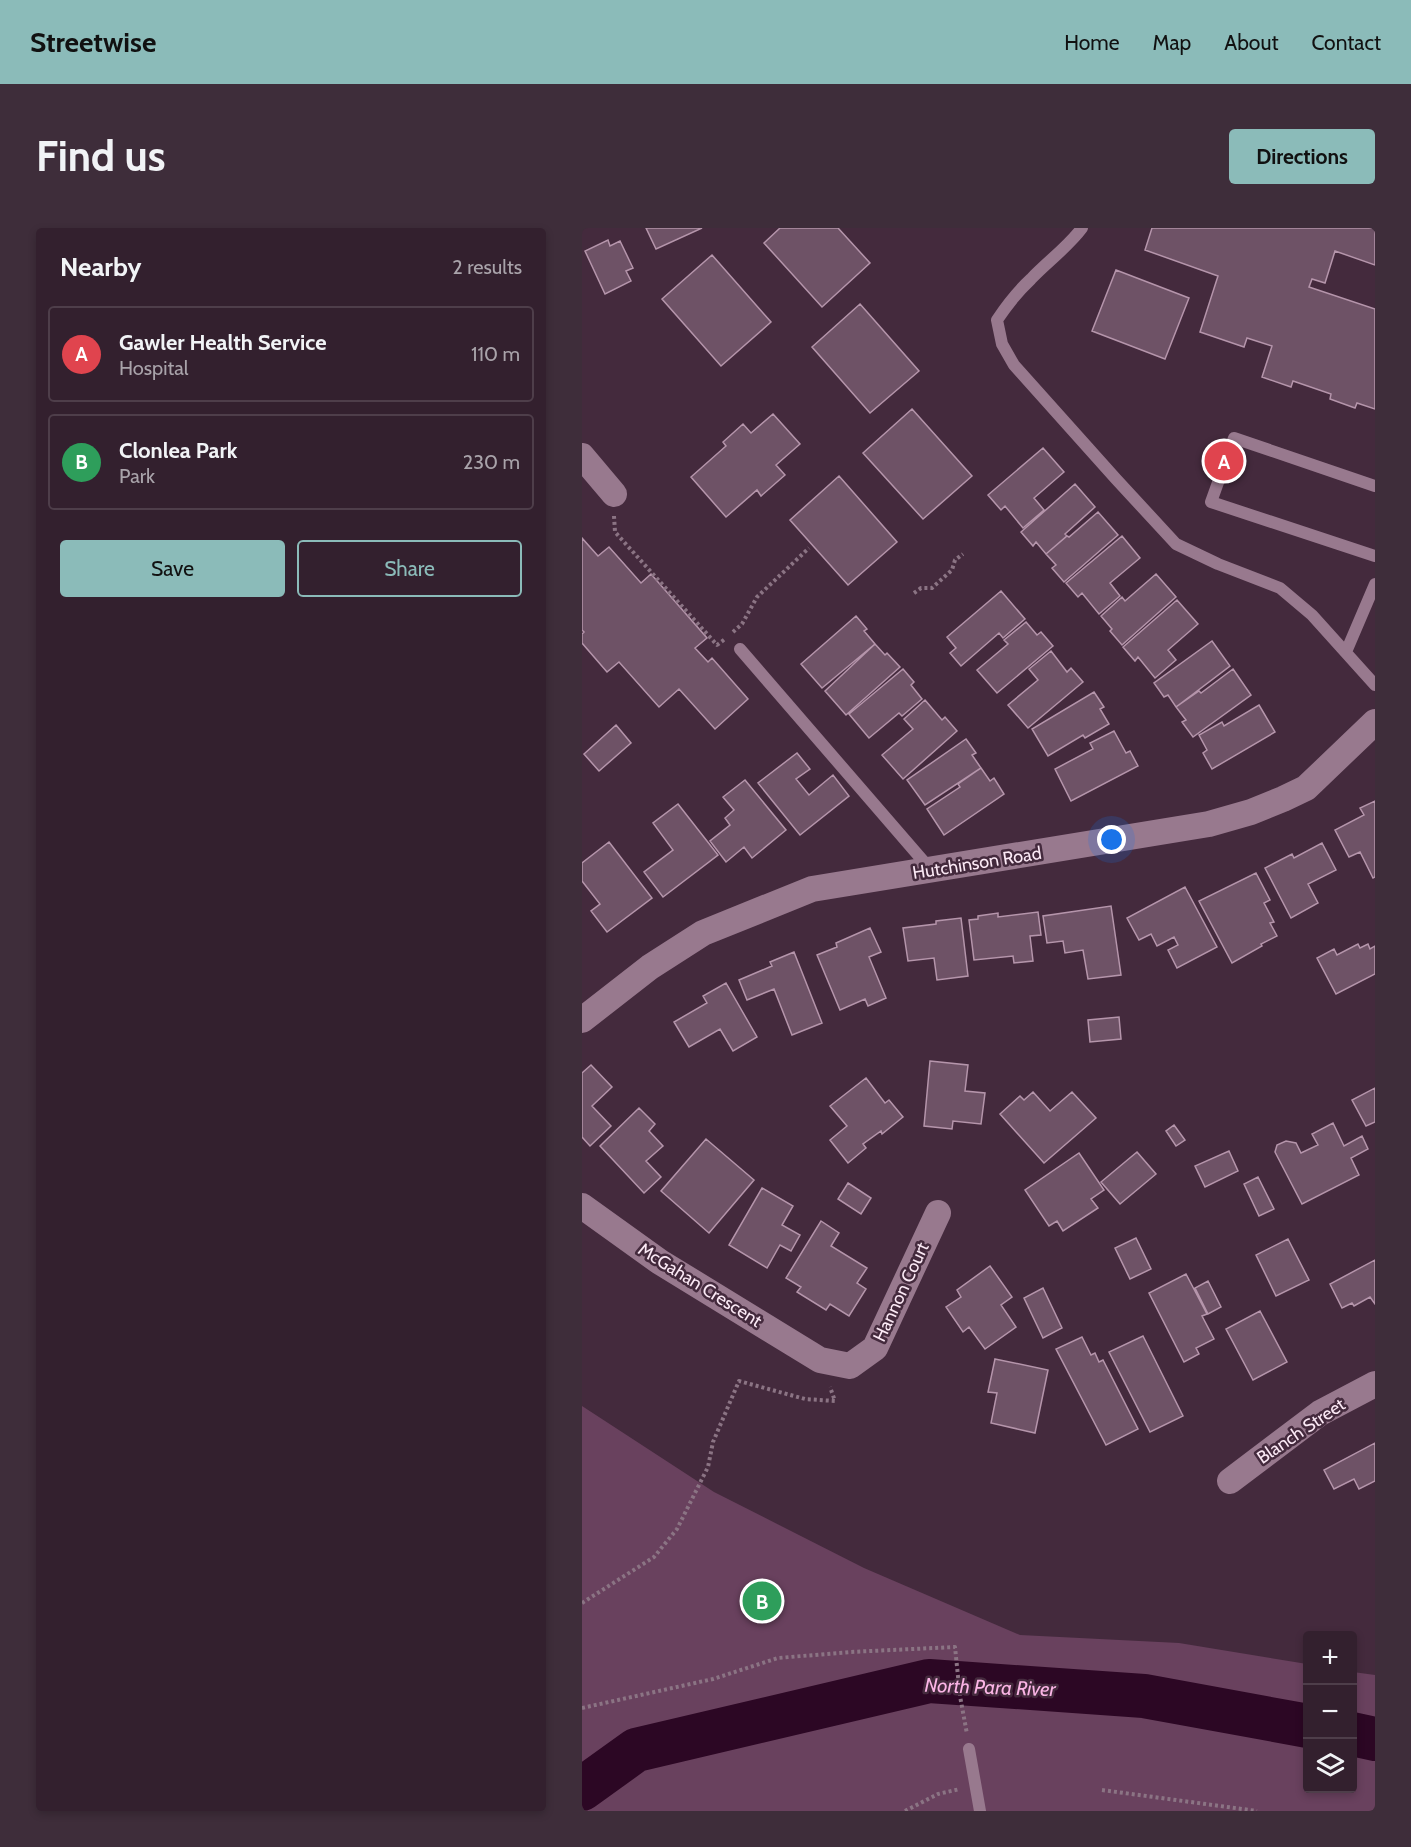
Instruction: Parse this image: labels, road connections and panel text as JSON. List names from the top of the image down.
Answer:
{
  "streets": {
    "street": [
      "Hutchinson Road",
      "McGahan Crescent",
      "Hannon Court",
      "Blanch Street"
    ]
  },
  "crossings": [
    ["McGahan Crescent", "Hannon Court"]
  ],
  "water": ["North Para River"],
  "page": {
    "header": "Streetwise",
    "nav": [
      "Home",
      "Map",
      "About",
      "Contact"
    ],
    "buttons": [
      "Directions",
      ["Save", "Share"]
    ],
    "title": "Find us",
    "heading": ["Nearby", "2 results"],
    "list": [
      {
        "mark": "A",
        "name": "Gawler Health Service",
        "note": "Hospital",
        "value": "110 m"
      },
      {
        "mark": "B",
        "name": "Clonlea Park",
        "note": "Park",
        "value": "230 m"
      }
    ],
    "pins": ["A", "B"],
    "map_buttons": ["+", "−"]
  }
}
